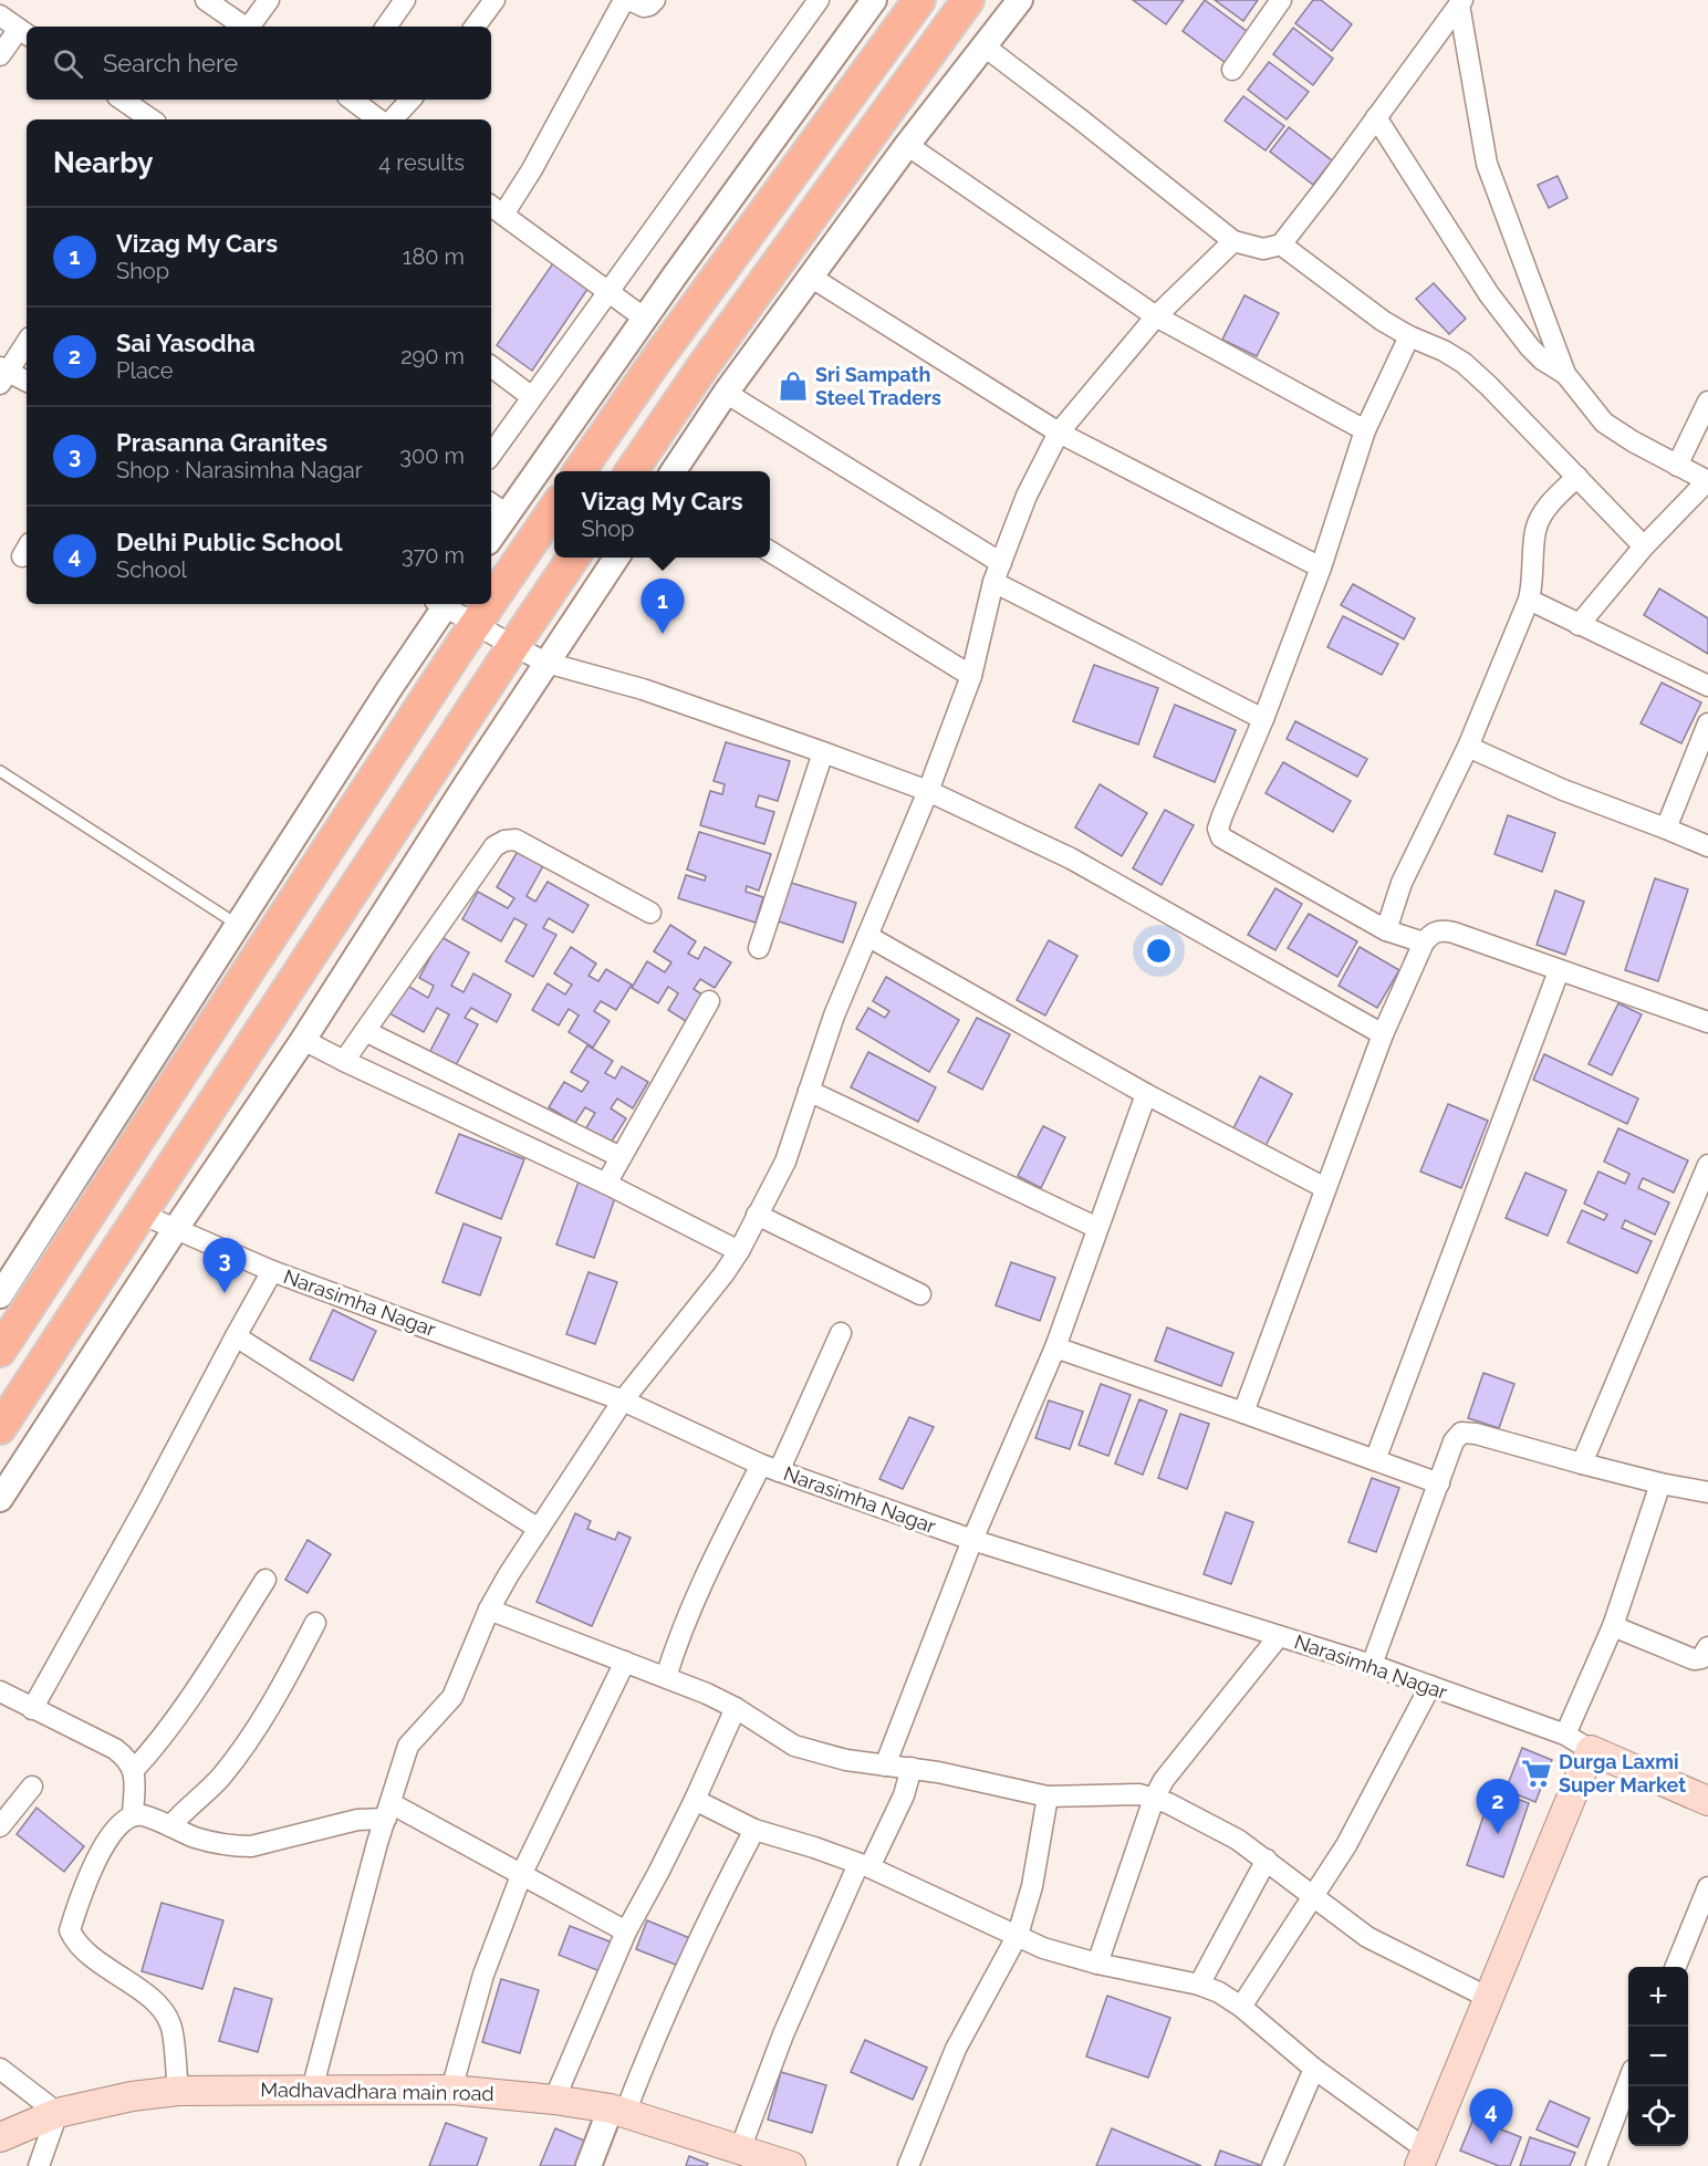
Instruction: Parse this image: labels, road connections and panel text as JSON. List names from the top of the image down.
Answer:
{
  "streets": {
    "main road": ["Madhavadhara main road"],
    "street": ["Narasimha Nagar"]
  },
  "places": {
    "shop": ["Sri Sampath Steel Traders"],
    "supermarket": ["Durga Laxmi Super Market"]
  },
  "page": {
    "search": "Search here",
    "heading": ["Nearby", "4 results"],
    "list": [
      {
        "mark": "1",
        "name": "Vizag My Cars",
        "note": "Shop",
        "value": "180 m"
      },
      {
        "mark": "2",
        "name": "Sai Yasodha",
        "note": "Place",
        "value": "290 m"
      },
      {
        "mark": "3",
        "name": "Prasanna Granites",
        "note": "Shop · Narasimha Nagar",
        "value": "300 m"
      },
      {
        "mark": "4",
        "name": "Delhi Public School",
        "note": "School",
        "value": "370 m"
      }
    ],
    "popup": ["Vizag My Cars", "Shop"],
    "pins": [
      "1",
      "3",
      "2",
      "4"
    ],
    "map_buttons": ["+", "−"]
  }
}
